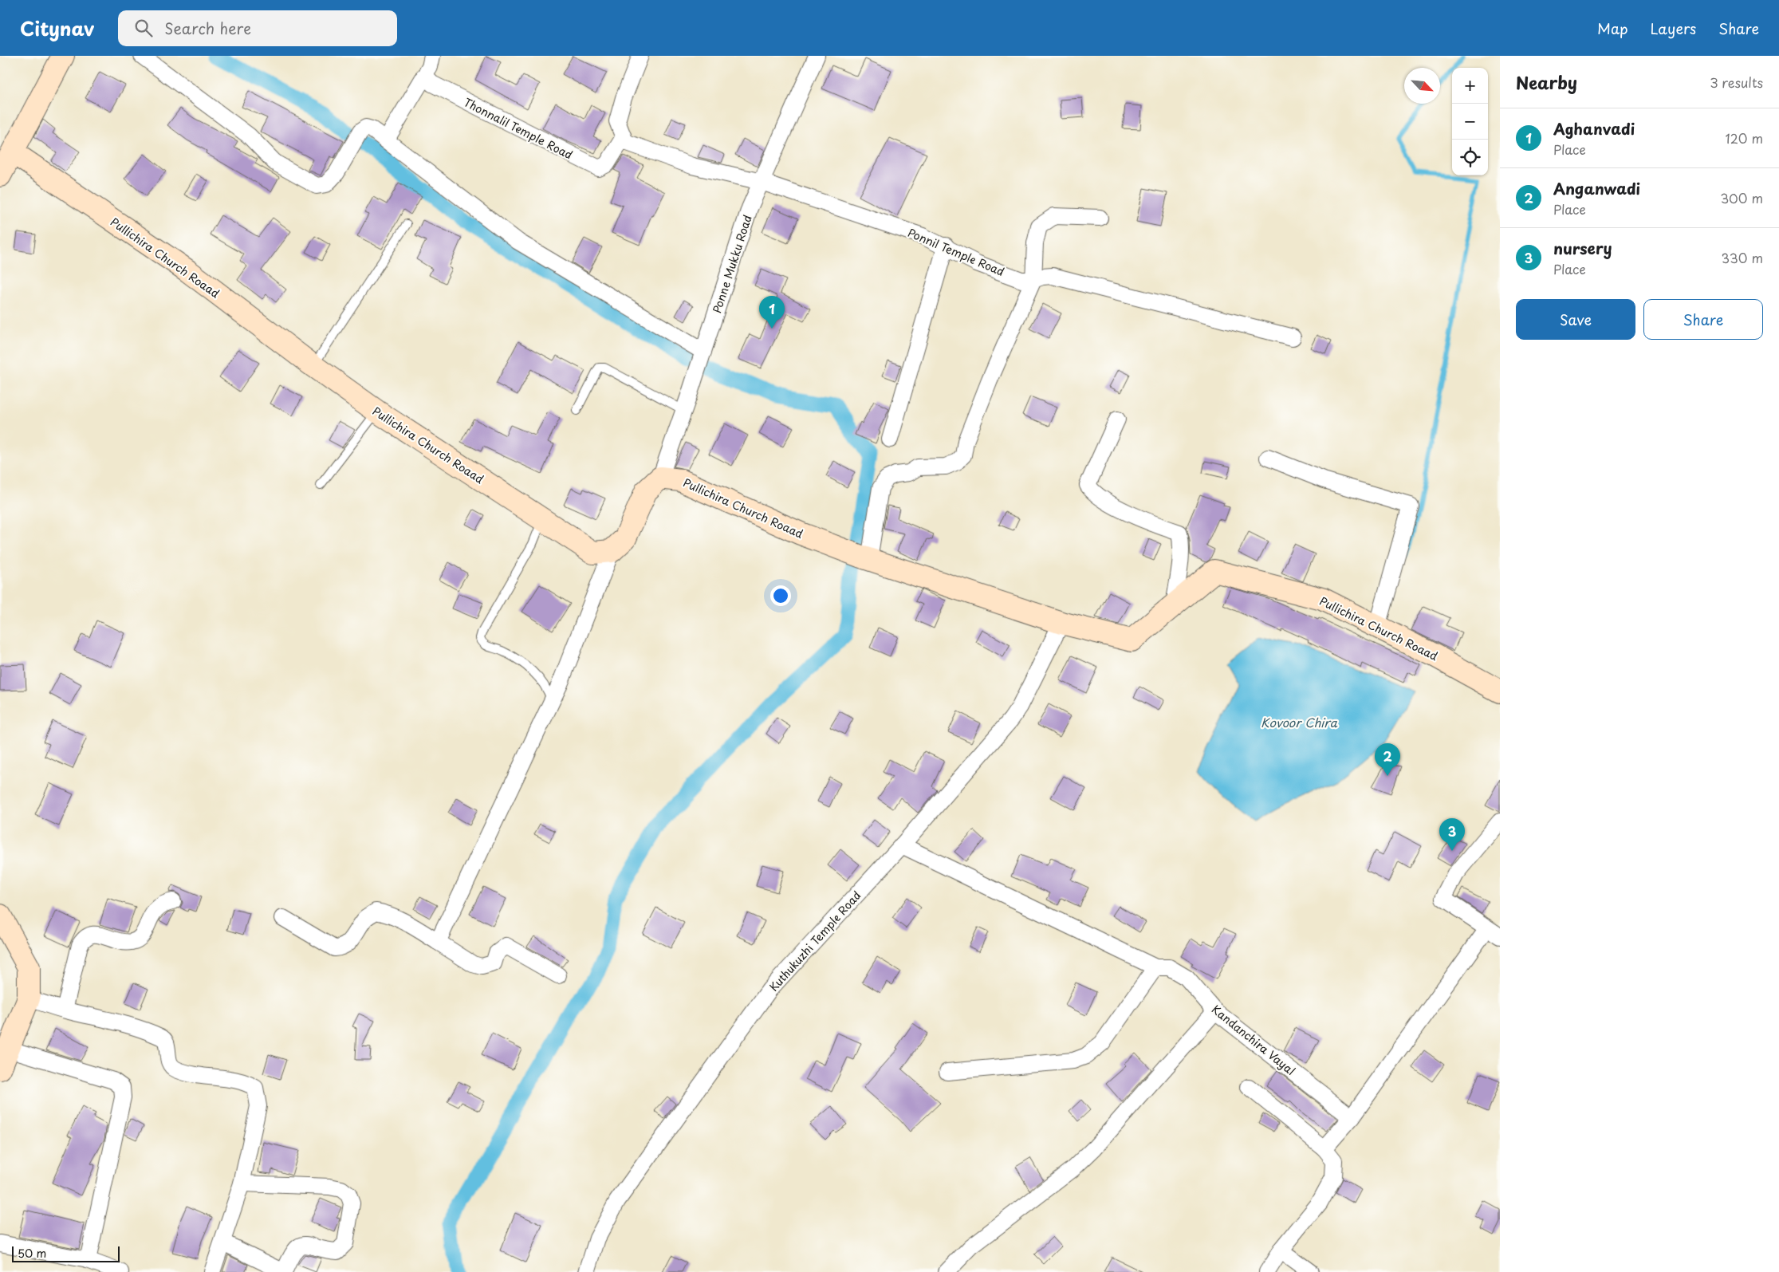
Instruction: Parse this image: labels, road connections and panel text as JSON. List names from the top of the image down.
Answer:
{
  "streets": {
    "main road": ["Pullichira Church Roaad"],
    "street": [
      "Thonnalil Temple Road",
      "Ponnil Temple Road",
      "Ponne Mukku Road",
      "Kuthukuzhi Temple Road",
      "Kandanchira Vayal"
    ]
  },
  "crossings": [
    ["Ponnil Temple Road", "Ponne Mukku Road"],
    ["Pullichira Church Roaad", "Ponne Mukku Road"],
    ["Pullichira Church Roaad", "Kuthukuzhi Temple Road"],
    ["Kuthukuzhi Temple Road", "Kandanchira Vayal"]
  ],
  "water": ["Kovoor Chira"],
  "scale_bar": "50 m",
  "north": "bottom right",
  "page": {
    "header": "Citynav",
    "search": "Search here",
    "nav": ["Map", "Layers", "Share"],
    "heading": ["Nearby", "3 results"],
    "map_buttons": ["+", "−"],
    "list": [
      {
        "mark": "1",
        "name": "Aghanvadi",
        "note": "Place",
        "value": "120 m"
      },
      {
        "mark": "2",
        "name": "Anganwadi",
        "note": "Place",
        "value": "300 m"
      },
      {
        "mark": "3",
        "name": "nursery",
        "note": "Place",
        "value": "330 m"
      }
    ],
    "buttons": ["Save", "Share"],
    "pins": ["1", "2", "3"],
    "scale": "50 m"
  }
}
